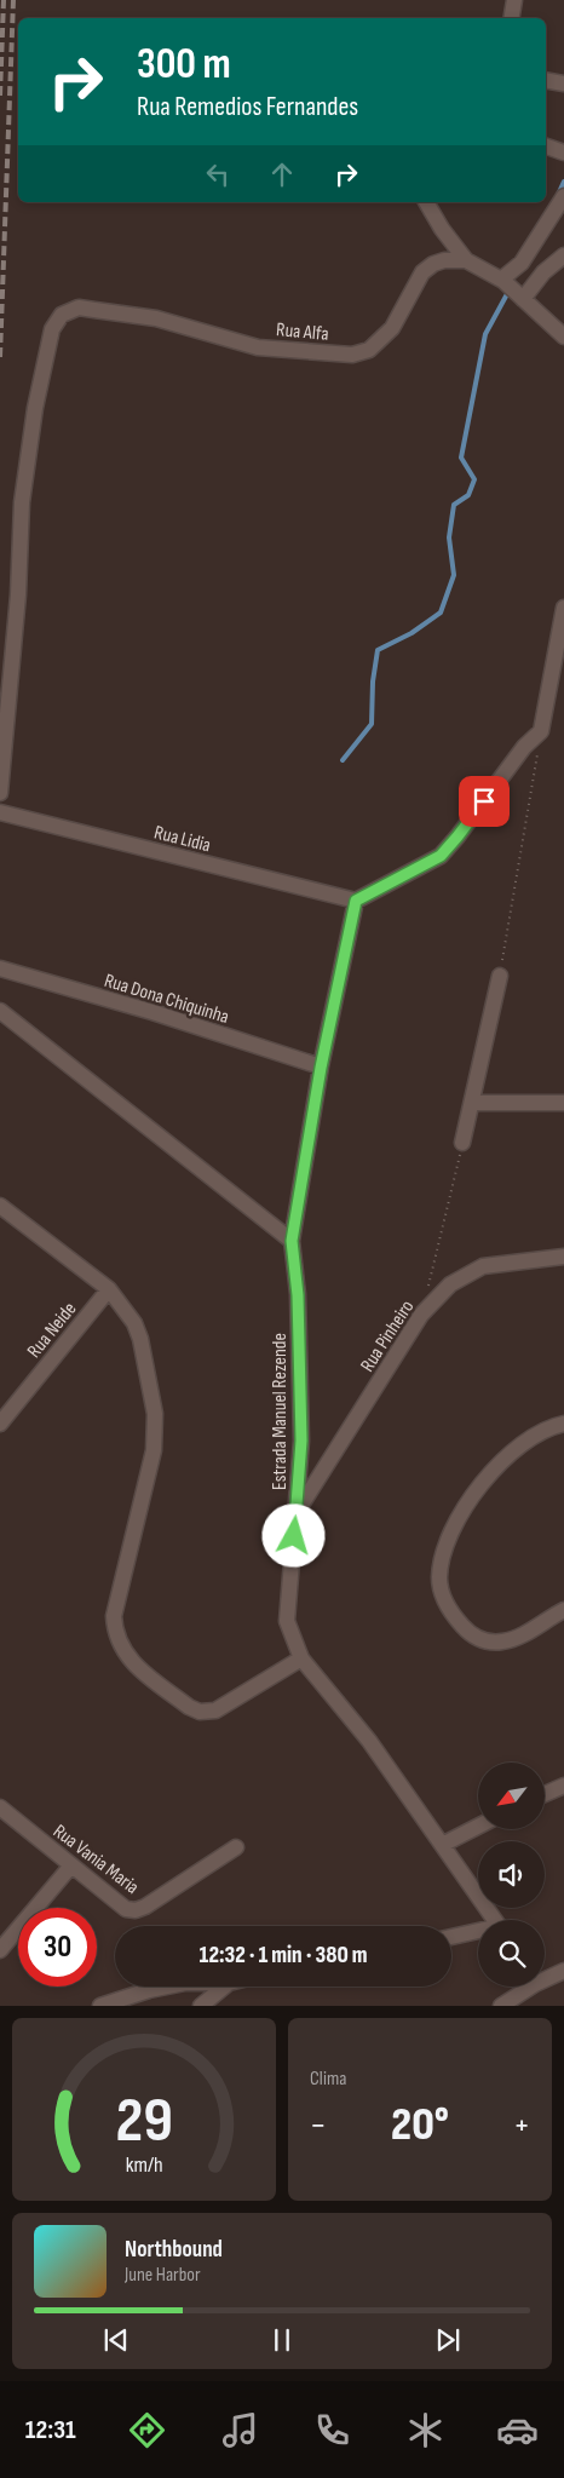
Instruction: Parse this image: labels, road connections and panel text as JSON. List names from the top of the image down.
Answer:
{
  "streets": {
    "street": [
      "Rua Alfa",
      "Rua Lidia",
      "Rua Dona Chiquinha",
      "Rua Neide",
      "Rua Pinheiro",
      "Estrada Manuel Rezende",
      "Rua Vania Maria"
    ]
  },
  "crossings": [
    ["Rua Lidia", "Estrada Manuel Rezende"],
    ["Rua Dona Chiquinha", "Estrada Manuel Rezende"],
    ["Rua Pinheiro", "Estrada Manuel Rezende"]
  ],
  "north": "bottom left",
  "page": {
    "turn": ["300 m", "Rua Remedios Fernandes"],
    "limit": "30",
    "trip": "12:32 · 1 min · 380 m",
    "tile": "Clima",
    "heat": ["−", "20°", "+"],
    "song": ["Northbound", "June Harbor"],
    "tabs": "12:31",
    "gauge": ["29", "km/h"]
  }
}
